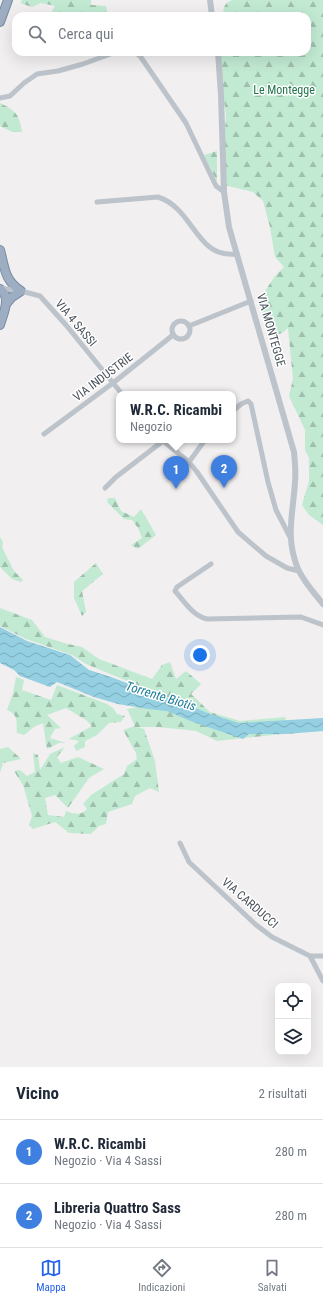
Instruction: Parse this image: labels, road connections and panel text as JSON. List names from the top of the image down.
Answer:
{
  "streets": {
    "street": [
      "VIA 4 SASSI",
      "VIA MONTEGGE",
      "VIA INDUSTRIE",
      "VIA CARDUCCI"
    ]
  },
  "crossings": [
    ["VIA 4 SASSI", "VIA INDUSTRIE"],
    ["VIA MONTEGGE", "VIA INDUSTRIE"]
  ],
  "water": ["Torrente Biotis"],
  "parks": ["Le Montegge"],
  "page": {
    "search": "Cerca qui",
    "popup": ["W.R.C. Ricambi", "Negozio"],
    "pins": ["2", "1"],
    "heading": ["Vicino", "2 risultati"],
    "list": [
      {
        "mark": "1",
        "name": "W.R.C. Ricambi",
        "note": "Negozio · Via 4 Sassi",
        "value": "280 m"
      },
      {
        "mark": "2",
        "name": "Libreria Quattro Sass",
        "note": "Negozio · Via 4 Sassi",
        "value": "280 m"
      }
    ],
    "nav": ["Mappa", "Indicazioni", "Salvati"]
  }
}
